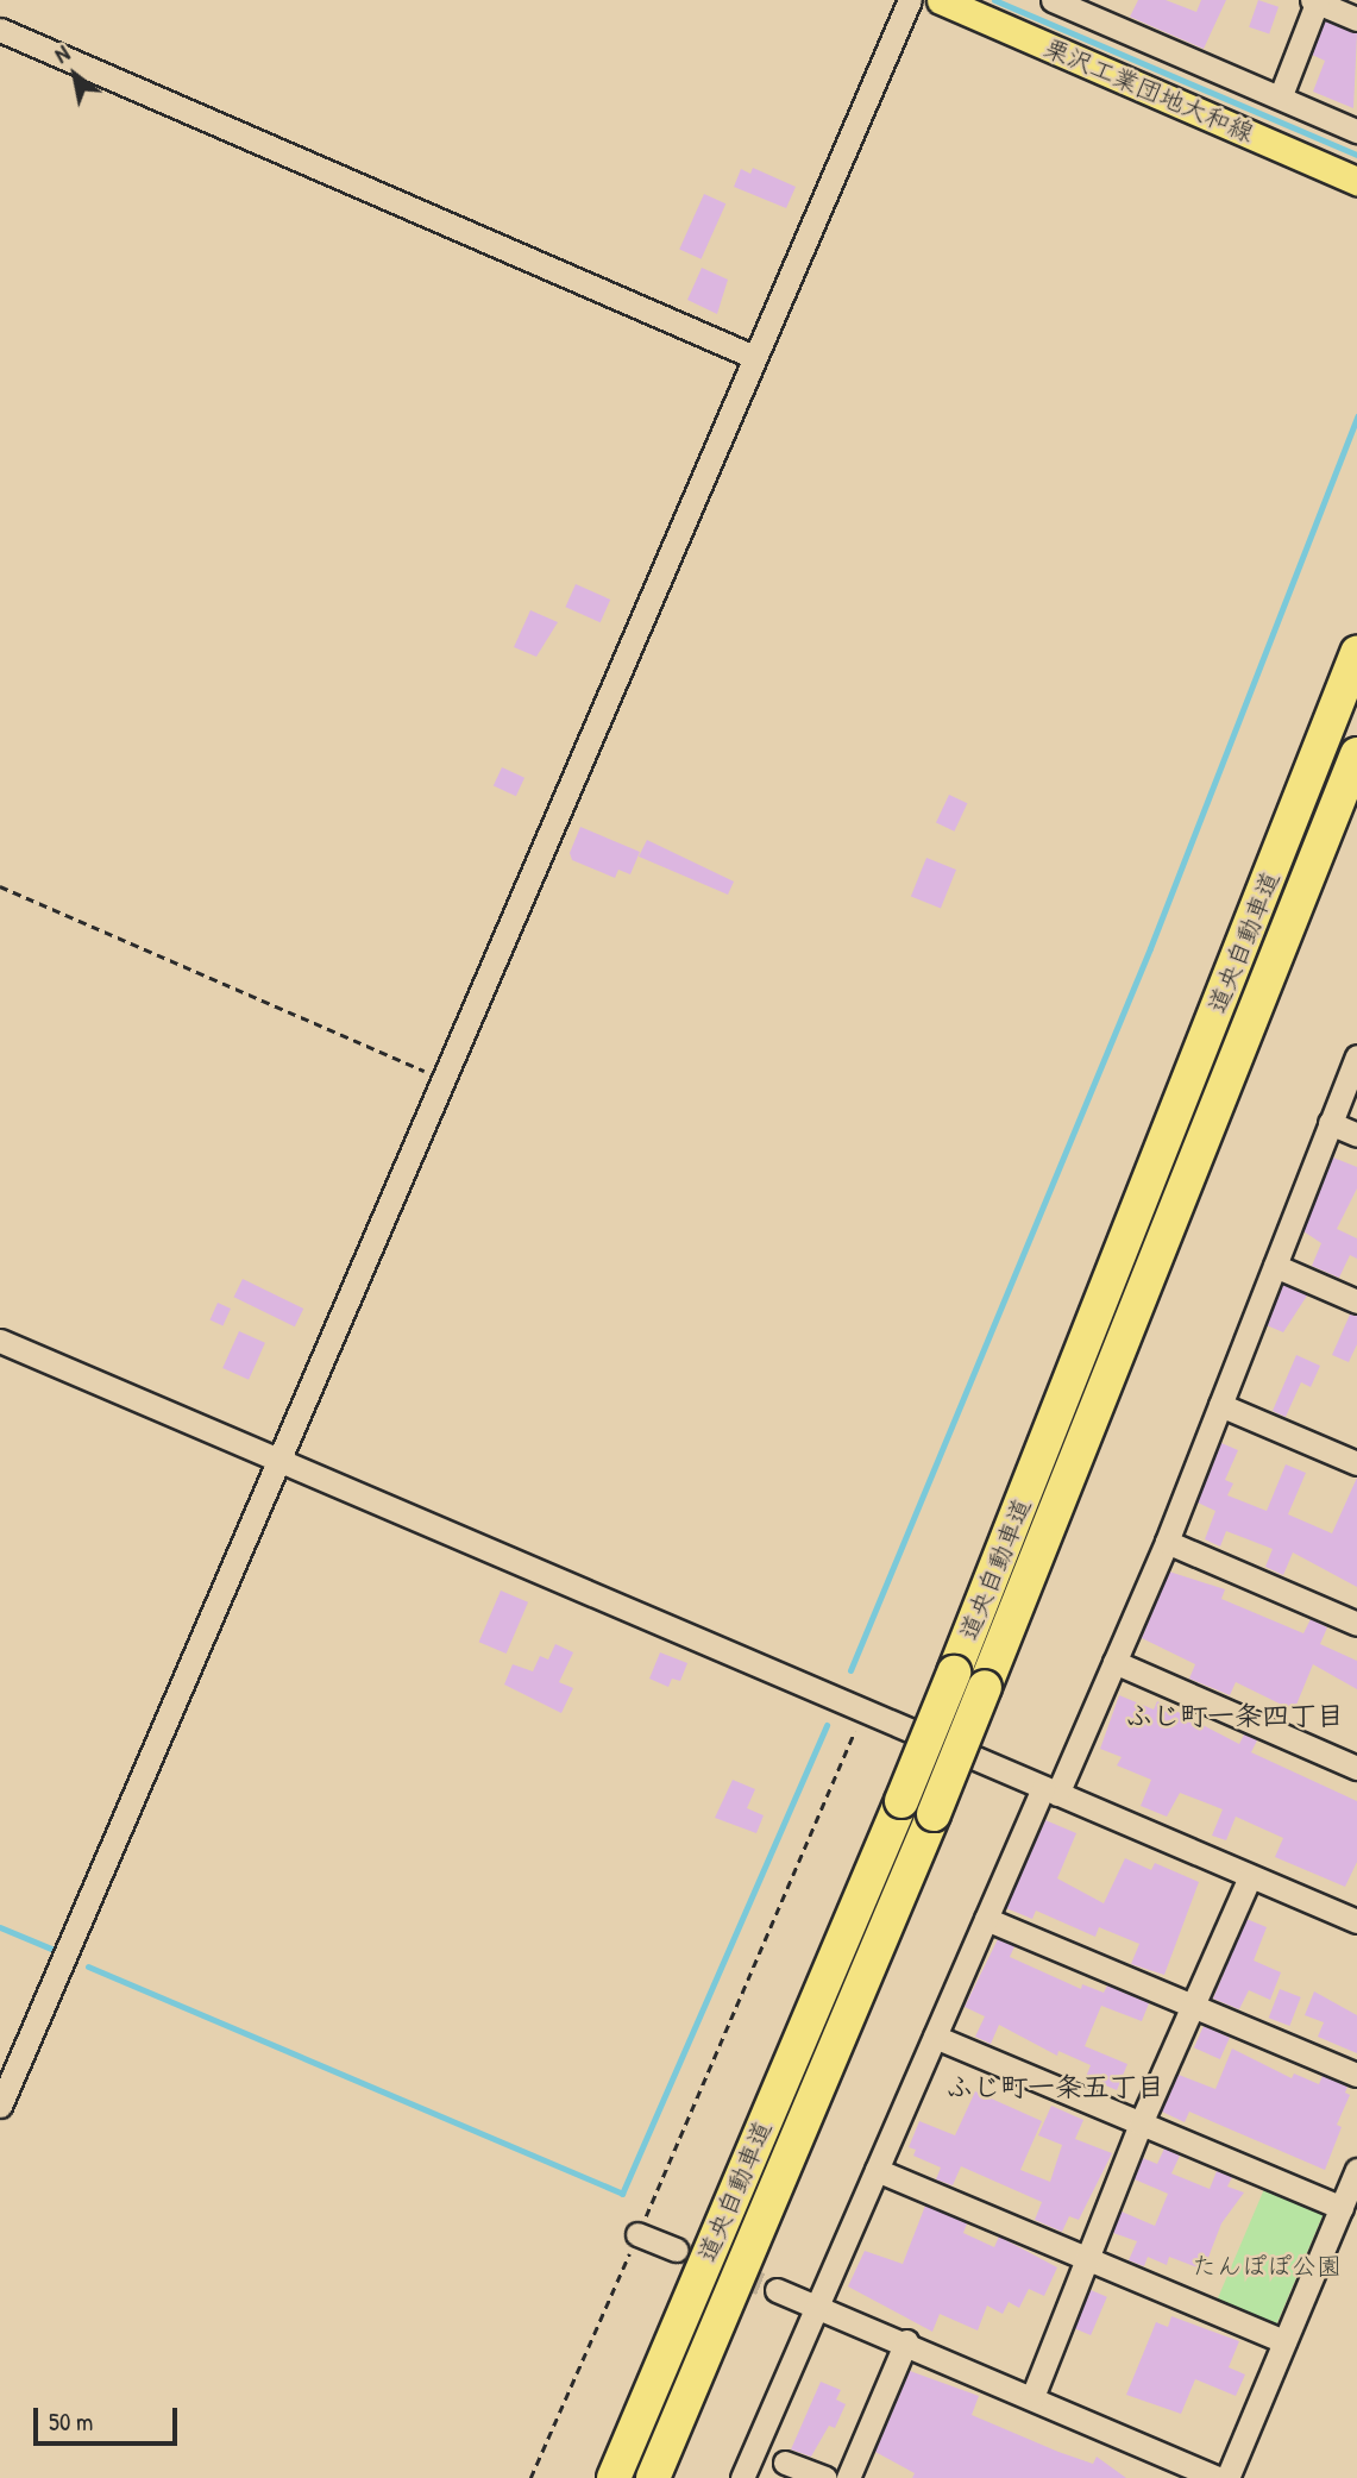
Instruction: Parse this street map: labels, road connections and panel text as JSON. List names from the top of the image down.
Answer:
{
  "streets": {
    "highway": ["道央自動車道"],
    "main road": ["栗沢工業団地大和線"]
  },
  "districts": ["ふじ町一条四丁目", "ふじ町一条五丁目"],
  "parks": ["たんぽぽ公園"],
  "scale_bar": "50 m",
  "north": "top left"
}
